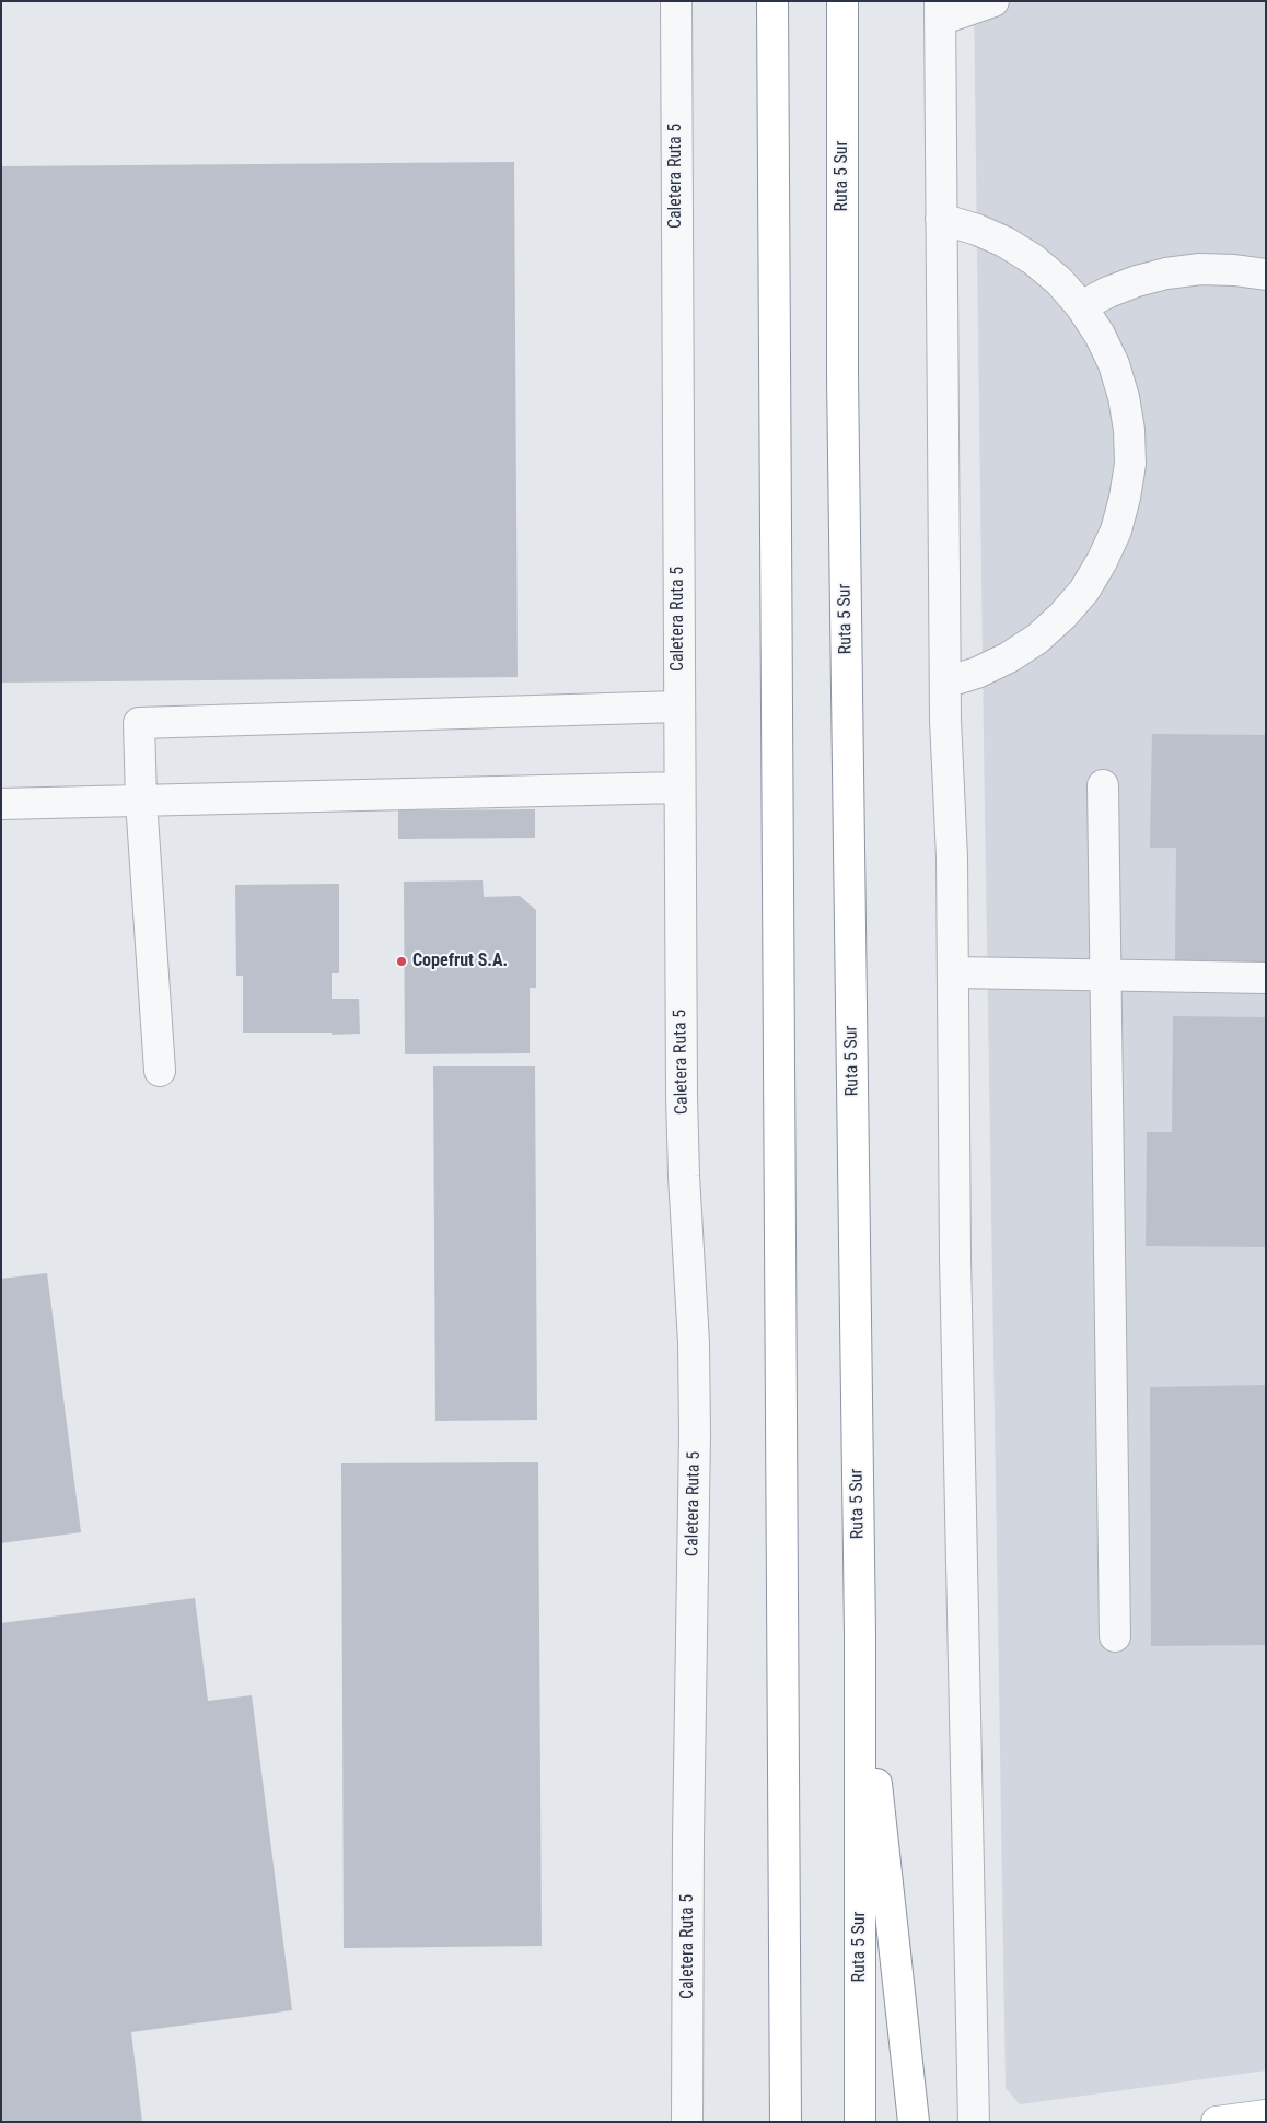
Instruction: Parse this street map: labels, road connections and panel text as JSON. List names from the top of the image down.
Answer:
{
  "streets": {
    "main road": ["Ruta 5 Sur"],
    "street": ["Caletera Ruta 5"]
  },
  "places": ["Copefrut S.A."]
}
